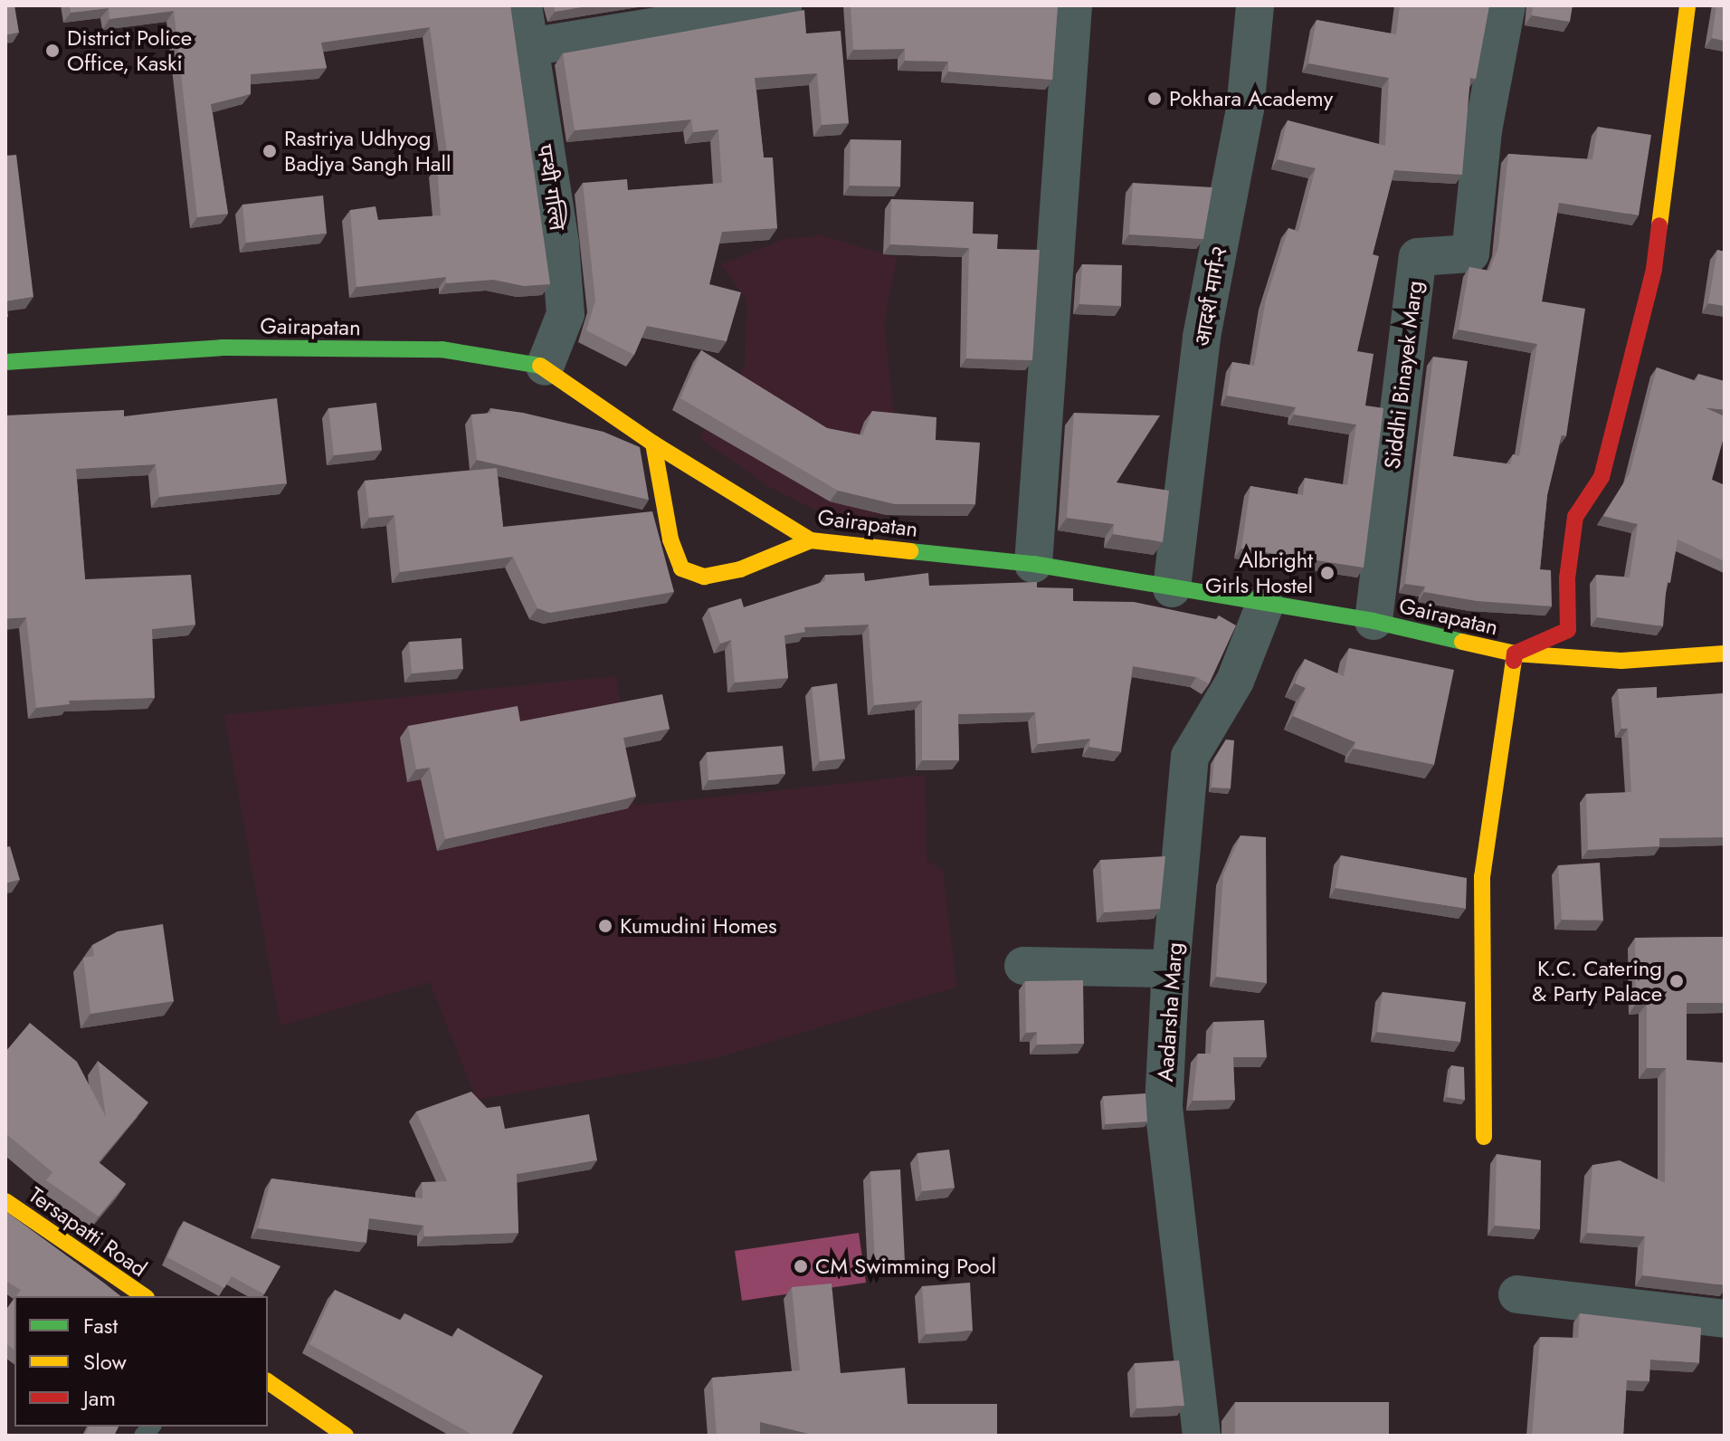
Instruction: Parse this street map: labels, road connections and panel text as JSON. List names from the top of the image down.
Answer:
{
  "streets": {
    "main road": ["Gairapatan", "Tersapatti Road"],
    "street": [
      "पन्थी गल्लि",
      "आदर्श मार्ग-२",
      "Siddhi Binayek Marg",
      "Aadarsha Marg"
    ]
  },
  "crossings": [
    ["पन्थी गल्लि", "Gairapatan"],
    ["आदर्श मार्ग-२", "Gairapatan"],
    ["Gairapatan", "Siddhi Binayek Marg"],
    ["Gairapatan", "Aadarsha Marg"]
  ],
  "places": [
    "District Police Office, Kaski",
    "Pokhara Academy",
    "Rastriya Udhyog Badjya Sangh Hall",
    "Albright Girls Hostel",
    "Kumudini Homes",
    "K.C. Catering & Party Palace",
    "CM Swimming Pool"
  ],
  "legend": ["Fast", "Slow", "Jam"]
}
